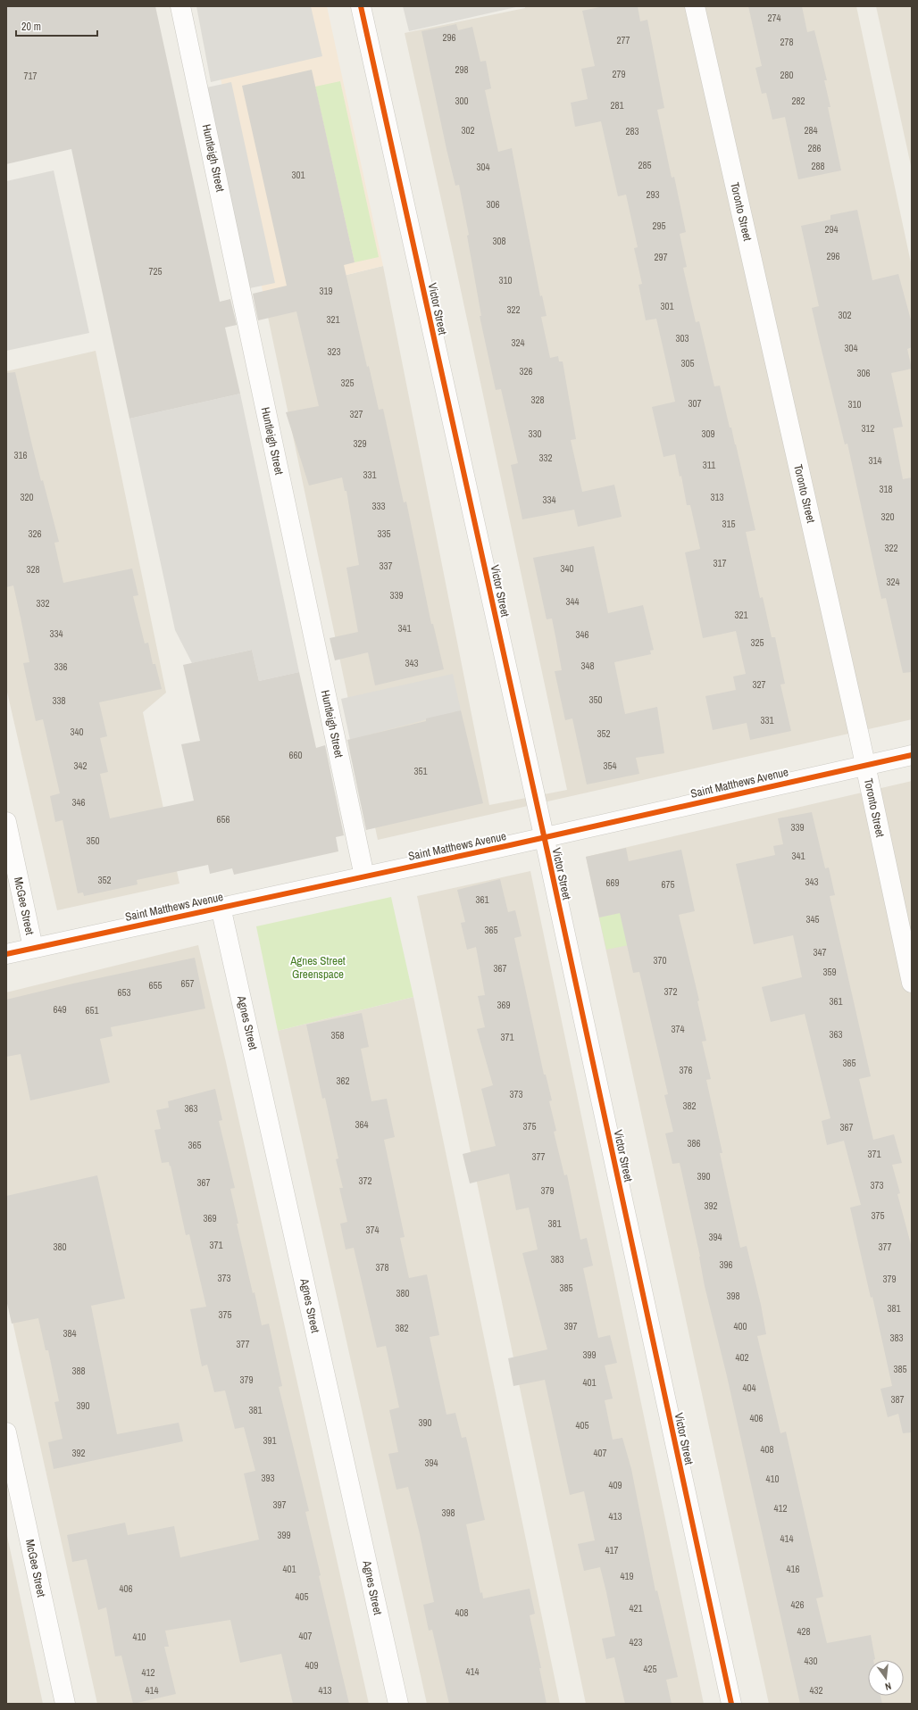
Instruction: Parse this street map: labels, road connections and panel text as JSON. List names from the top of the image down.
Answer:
{
  "streets": {
    "street": [
      "Huntleigh Street",
      "Toronto Street",
      "Victor Street",
      "Saint Matthews Avenue",
      "McGee Street",
      "Agnes Street"
    ]
  },
  "crossings": [
    ["Huntleigh Street", "Saint Matthews Avenue"],
    ["Toronto Street", "Saint Matthews Avenue"],
    ["Victor Street", "Saint Matthews Avenue"],
    ["Saint Matthews Avenue", "McGee Street"],
    ["Saint Matthews Avenue", "Agnes Street"]
  ],
  "parks": ["Agnes Street Greenspace"],
  "house_numbers": [
    "274",
    "296",
    "277",
    "278",
    "298",
    "279",
    "280",
    "717",
    "300",
    "282",
    "281",
    "302",
    "284",
    "283",
    "286",
    "285",
    "288",
    "304",
    "301",
    "293",
    "306",
    "295",
    "294",
    "308",
    "296",
    "297",
    "725",
    "310",
    "319",
    "301",
    "322",
    "302",
    "321",
    "303",
    "324",
    "304",
    "323",
    "305",
    "326",
    "306",
    "325",
    "328",
    "307",
    "310",
    "327",
    "312",
    "330",
    "309",
    "329",
    "316",
    "332",
    "314",
    "311",
    "331",
    "318",
    "320",
    "313",
    "334",
    "333",
    "320",
    "315",
    "326",
    "335",
    "322",
    "317",
    "337",
    "340",
    "328",
    "324",
    "339",
    "344",
    "332",
    "321",
    "341",
    "334",
    "346",
    "325",
    "343",
    "348",
    "336",
    "327",
    "350",
    "338",
    "331",
    "340",
    "352",
    "660",
    "342",
    "354",
    "351",
    "346",
    "656",
    "339",
    "350",
    "341",
    "352",
    "343",
    "669",
    "675",
    "361",
    "345",
    "365",
    "347",
    "370",
    "367",
    "359",
    "657",
    "655",
    "372",
    "653",
    "361",
    "369",
    "649",
    "651",
    "374",
    "363",
    "358",
    "371",
    "365",
    "376",
    "362",
    "373",
    "382",
    "363",
    "364",
    "375",
    "367",
    "386",
    "365",
    "371",
    "377",
    "390",
    "372",
    "367",
    "373",
    "379",
    "392",
    "375",
    "369",
    "381",
    "374",
    "394",
    "371",
    "380",
    "377",
    "383",
    "396",
    "378",
    "373",
    "379",
    "385",
    "380",
    "398",
    "381",
    "375",
    "397",
    "400",
    "382",
    "384",
    "383",
    "377",
    "399",
    "402",
    "385",
    "388",
    "379",
    "401",
    "404",
    "387",
    "390",
    "381",
    "406",
    "390",
    "405",
    "391",
    "408",
    "392",
    "407",
    "394",
    "393",
    "410",
    "409",
    "397",
    "412",
    "398",
    "413",
    "399",
    "414",
    "417",
    "401",
    "416",
    "419",
    "406",
    "405",
    "426",
    "421",
    "408",
    "428",
    "407",
    "410",
    "423",
    "430",
    "409",
    "425",
    "414",
    "412",
    "414",
    "413",
    "432"
  ],
  "scale_bar": "20 m",
  "north": "bottom"
}
